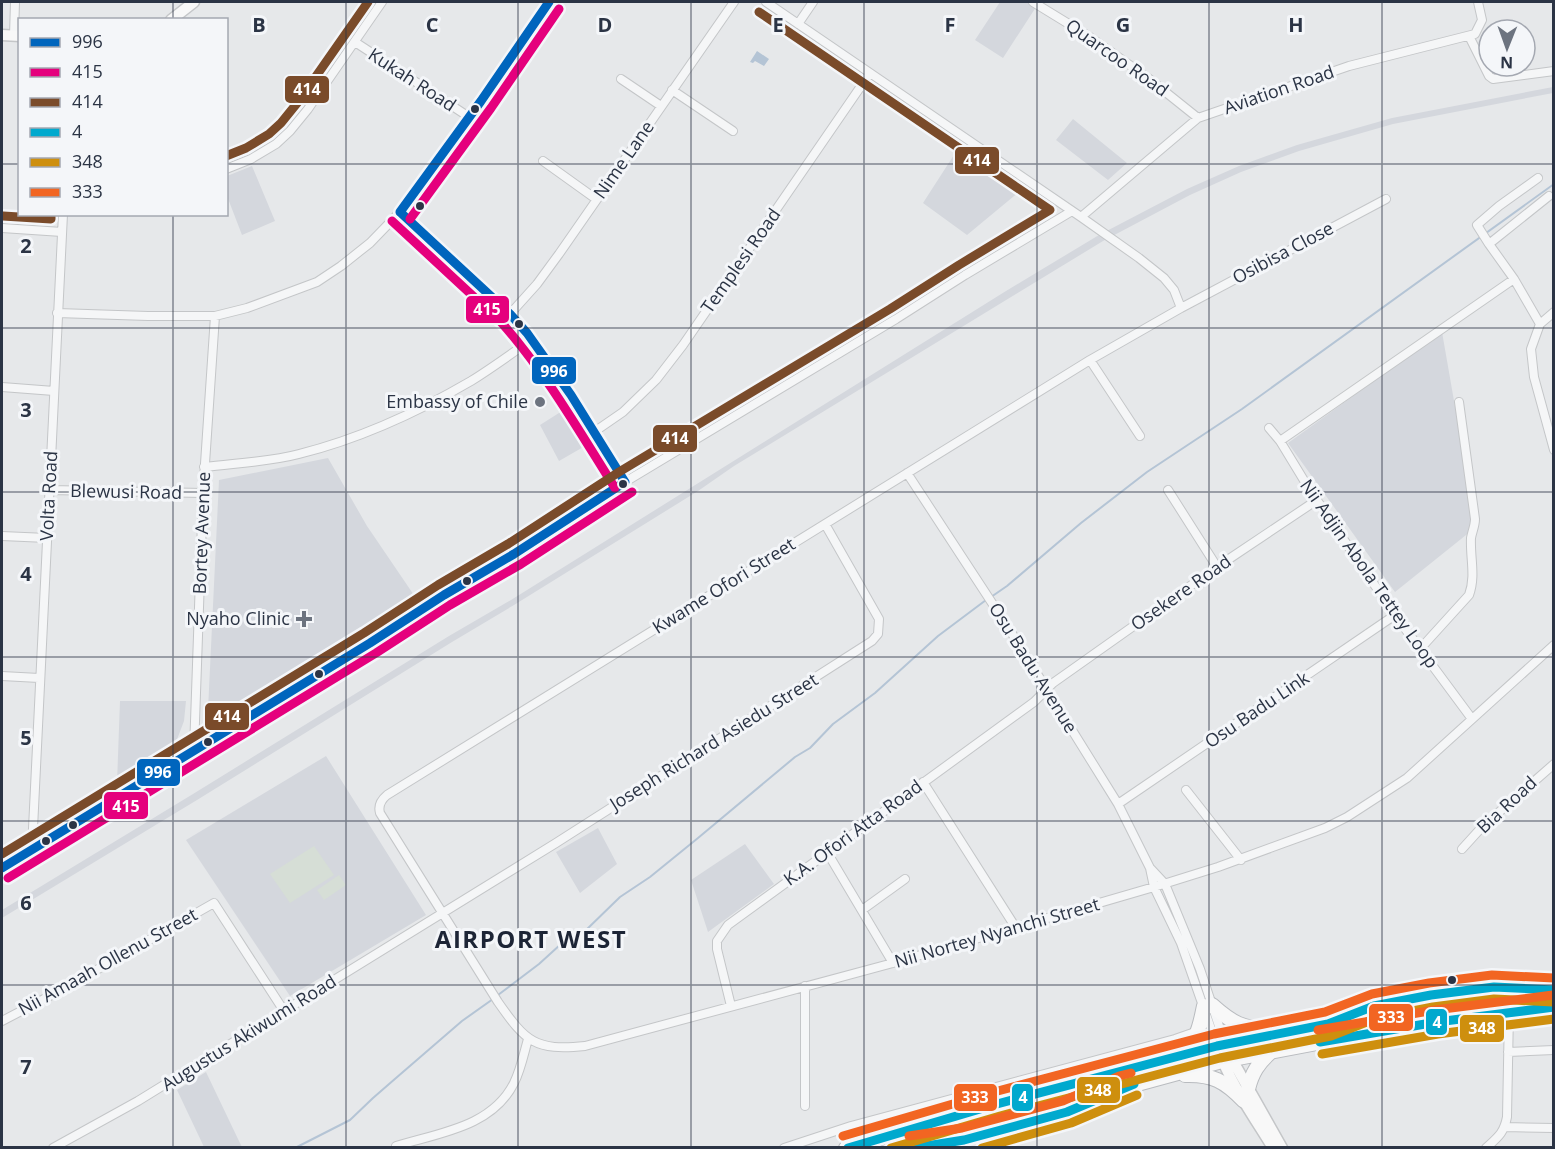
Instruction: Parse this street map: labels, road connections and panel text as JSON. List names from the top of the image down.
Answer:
{
  "streets": {
    "street": [
      "Quarcoo Road",
      "Kukah Road",
      "Aviation Road",
      "Nime Lane",
      "Osibisa Close",
      "Templesi Road",
      "Blewusi Road",
      "Volta Road",
      "Bortey Avenue",
      "Nii Adjin Abola Tettey Loop",
      "Kwame Ofori Street",
      "Osekere Road",
      "Osu Badu Avenue",
      "Osu Badu Link",
      "Joseph Richard Asiedu Street",
      "Bia Road",
      "K.A. Ofori Atta Road",
      "Nii Nortey Nyanchi Street",
      "Nii Amaah Ollenu Street",
      "Augustus Akiwumi Road"
    ]
  },
  "crossings": [
    ["Quarcoo Road", "Aviation Road"],
    ["Osibisa Close", "Kwame Ofori Street"],
    ["Blewusi Road", "Volta Road"],
    ["Blewusi Road", "Bortey Avenue"],
    ["Nii Adjin Abola Tettey Loop", "Osekere Road"],
    ["Nii Adjin Abola Tettey Loop", "Osu Badu Link"],
    ["Nii Adjin Abola Tettey Loop", "Nii Nortey Nyanchi Street"],
    ["Kwame Ofori Street", "Osu Badu Avenue"],
    ["Kwame Ofori Street", "Joseph Richard Asiedu Street"],
    ["Kwame Ofori Street", "Augustus Akiwumi Road"],
    ["Osekere Road", "Osu Badu Avenue"],
    ["Osekere Road", "K.A. Ofori Atta Road"],
    ["Osu Badu Avenue", "Osu Badu Link"],
    ["Osu Badu Avenue", "K.A. Ofori Atta Road"],
    ["Osu Badu Avenue", "Nii Nortey Nyanchi Street"],
    ["Joseph Richard Asiedu Street", "Augustus Akiwumi Road"],
    ["K.A. Ofori Atta Road", "Nii Nortey Nyanchi Street"],
    ["Nii Amaah Ollenu Street", "Augustus Akiwumi Road"]
  ],
  "districts": ["AIRPORT WEST"],
  "places": {
    "other": ["Embassy of Chile"],
    "health": ["Nyaho Clinic"]
  },
  "lines": [
    "transit line 996",
    "transit line 414",
    "transit line 415",
    "transit line 333",
    "transit line 4",
    "transit line 348"
  ],
  "legend": [
    "996",
    "415",
    "414",
    "4",
    "348",
    "333"
  ],
  "north": "bottom",
  "grid": {
    "columns": [
      "B",
      "C",
      "D",
      "E",
      "F",
      "G",
      "H"
    ],
    "rows": [
      "2",
      "3",
      "4",
      "5",
      "6",
      "7"
    ]
  }
}
